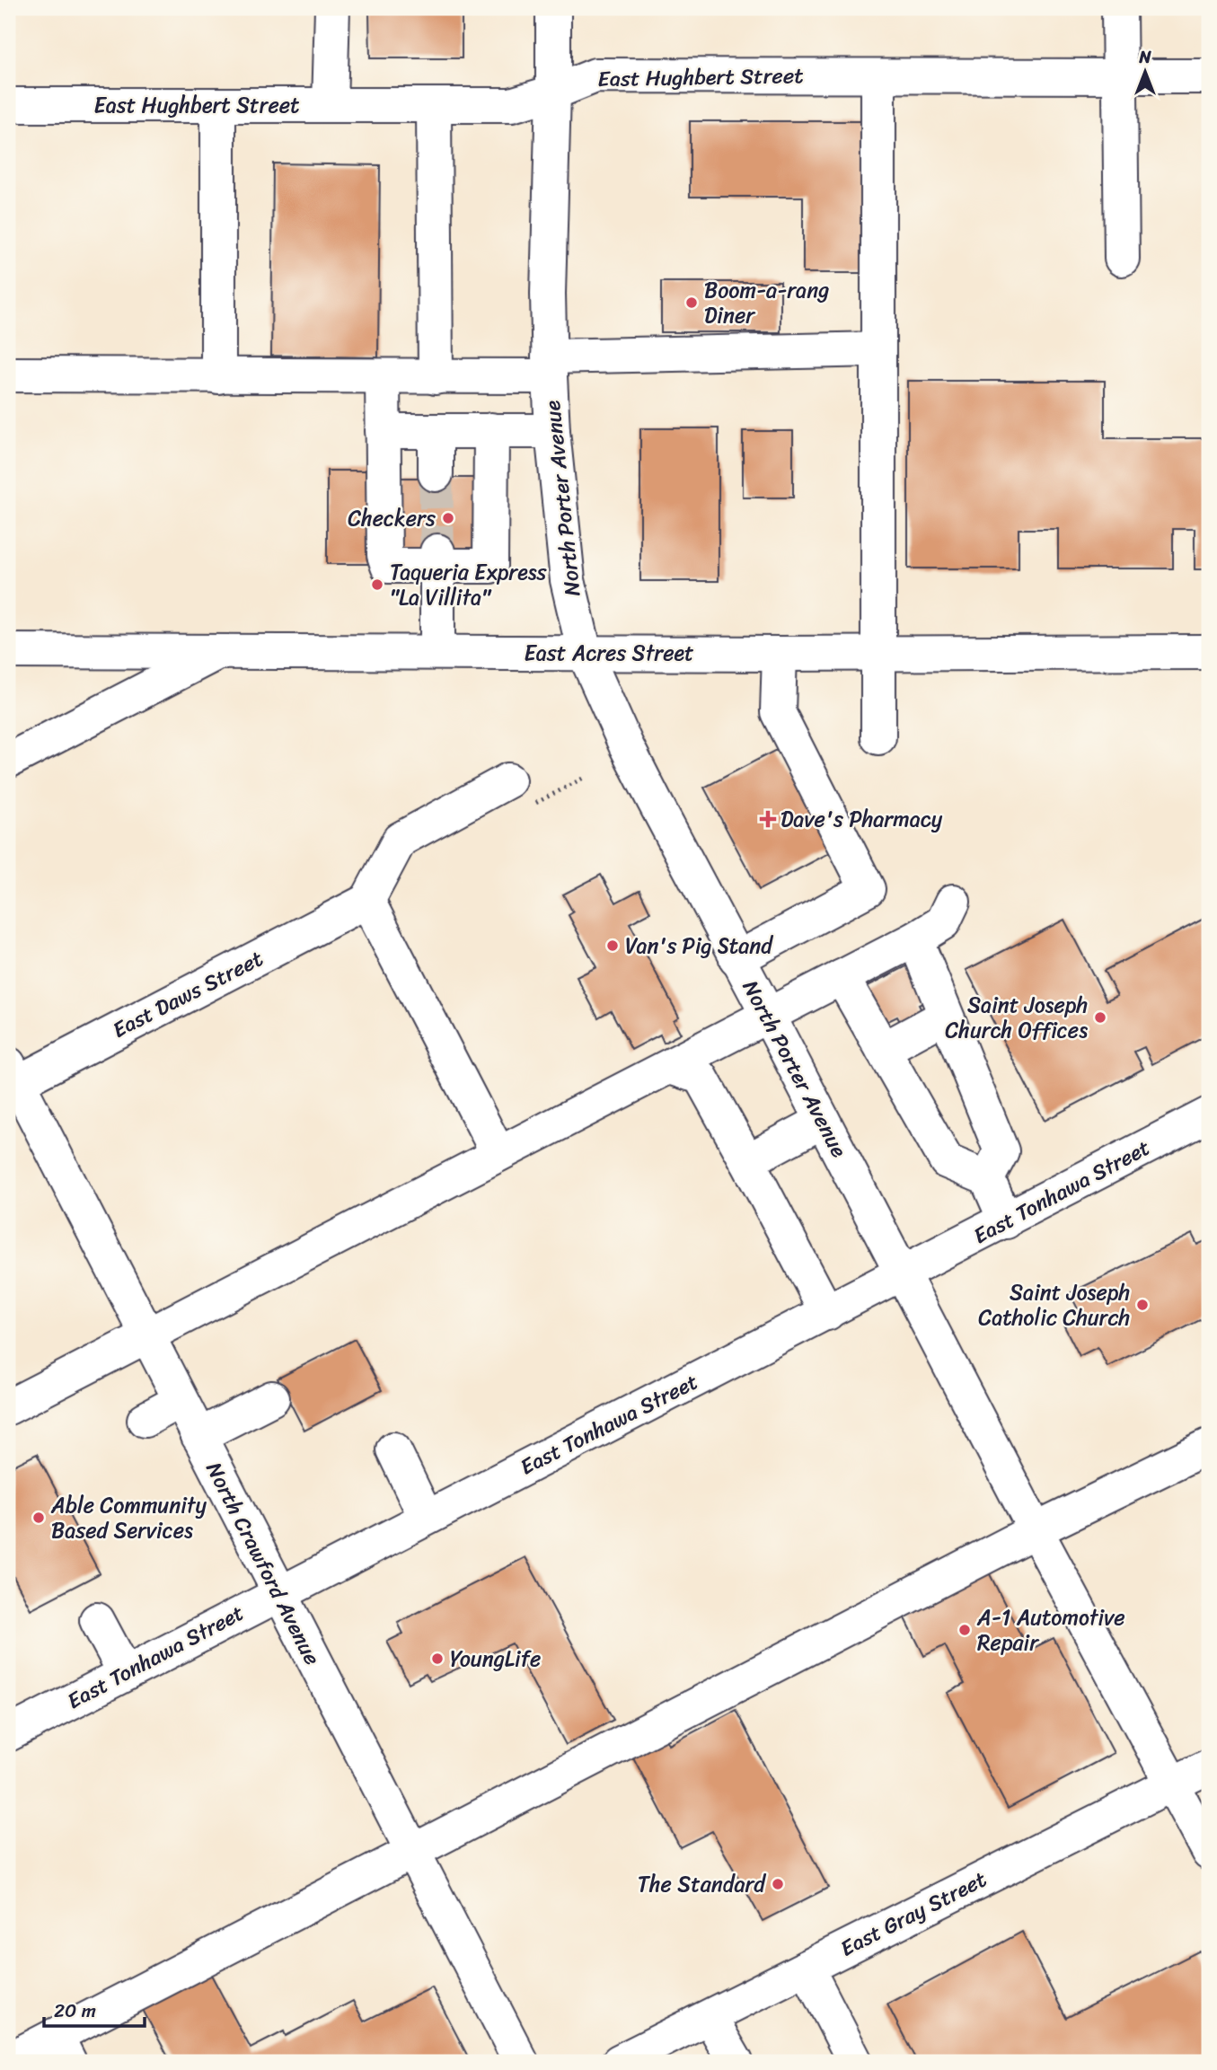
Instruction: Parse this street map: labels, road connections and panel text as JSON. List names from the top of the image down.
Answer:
{
  "streets": {
    "street": [
      "East Hughbert Street",
      "North Porter Avenue",
      "East Acres Street",
      "East Daws Street",
      "East Tonhawa Street",
      "North Crawford Avenue",
      "East Gray Street"
    ]
  },
  "crossings": [
    ["East Hughbert Street", "North Porter Avenue"],
    ["North Porter Avenue", "East Acres Street"],
    ["North Porter Avenue", "East Tonhawa Street"],
    ["North Porter Avenue", "East Gray Street"],
    ["East Daws Street", "North Crawford Avenue"],
    ["East Tonhawa Street", "North Crawford Avenue"]
  ],
  "places": {
    "other": [
      "Boom-a-rang Diner",
      "Checkers",
      "Taqueria Express \"La Villita\"",
      "Van's Pig Stand",
      "Saint Joseph Church Offices",
      "Saint Joseph Catholic Church",
      "Able Community Based Services",
      "A-1 Automotive Repair",
      "YoungLife",
      "The Standard"
    ],
    "health": ["Dave's Pharmacy"]
  },
  "scale_bar": "20 m",
  "north": "top"
}
